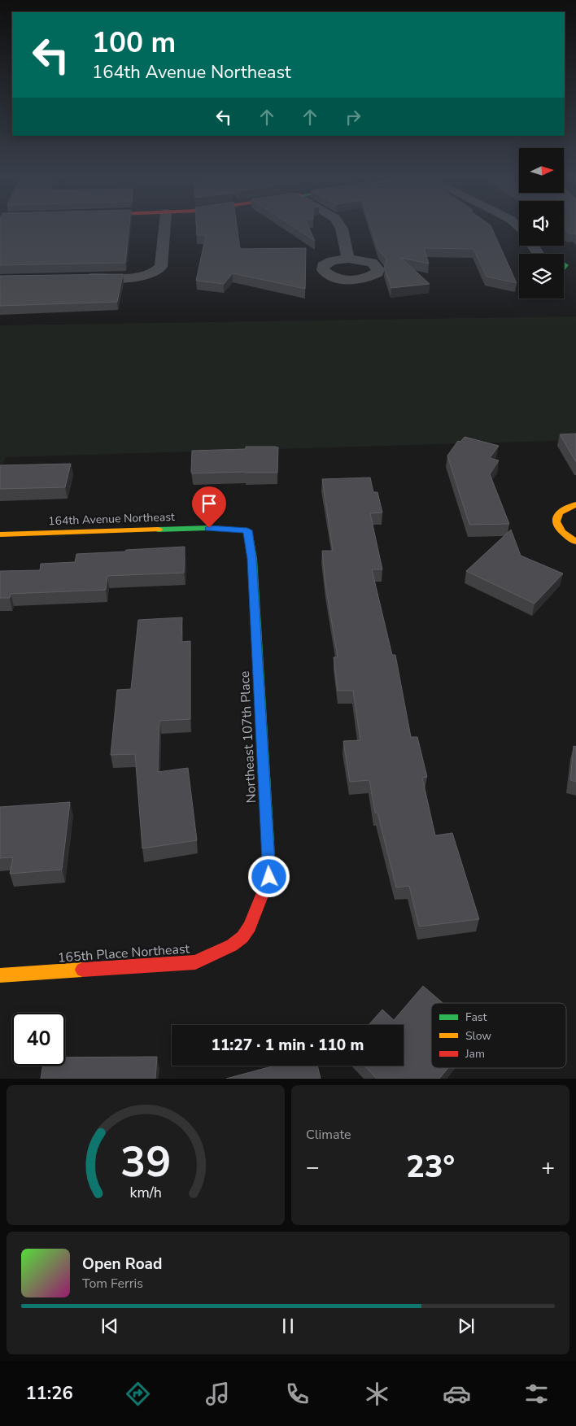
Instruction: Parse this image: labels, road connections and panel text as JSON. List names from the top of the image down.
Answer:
{
  "streets": {
    "street": ["164th Avenue Northeast", "Northeast 107th Place", "165th Place Northeast"]
  },
  "crossings": [
    ["164th Avenue Northeast", "Northeast 107th Place"],
    ["Northeast 107th Place", "165th Place Northeast"]
  ],
  "legend": ["Fast", "Slow", "Jam"],
  "north": "right",
  "page": {
    "turn": ["100 m", "164th Avenue Northeast"],
    "limit": "40",
    "trip": "11:27 · 1 min · 110 m",
    "tile": "Climate",
    "heat": ["−", "23°", "+"],
    "song": ["Open Road", "Tom Ferris"],
    "tabs": "11:26",
    "gauge": ["39", "km/h"]
  }
}
